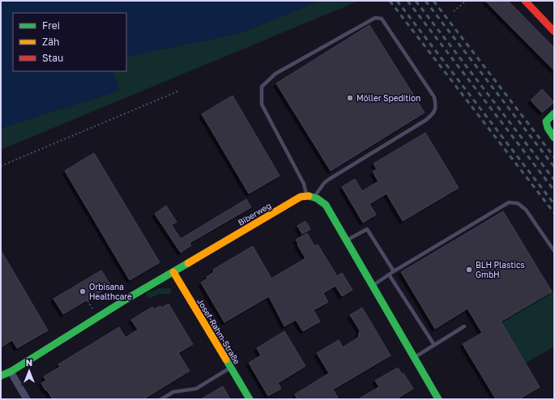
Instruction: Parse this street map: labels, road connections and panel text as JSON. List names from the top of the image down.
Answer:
{
  "streets": {
    "street": ["Biberweg", "Josef-Rahm-Straße"]
  },
  "crossings": [
    ["Biberweg", "Josef-Rahm-Straße"]
  ],
  "places": ["Möller Spedition", "BLH Plastics GmbH", "Orbisana Healthcare"],
  "legend": ["Frei", "Zäh", "Stau"],
  "north": "top"
}
